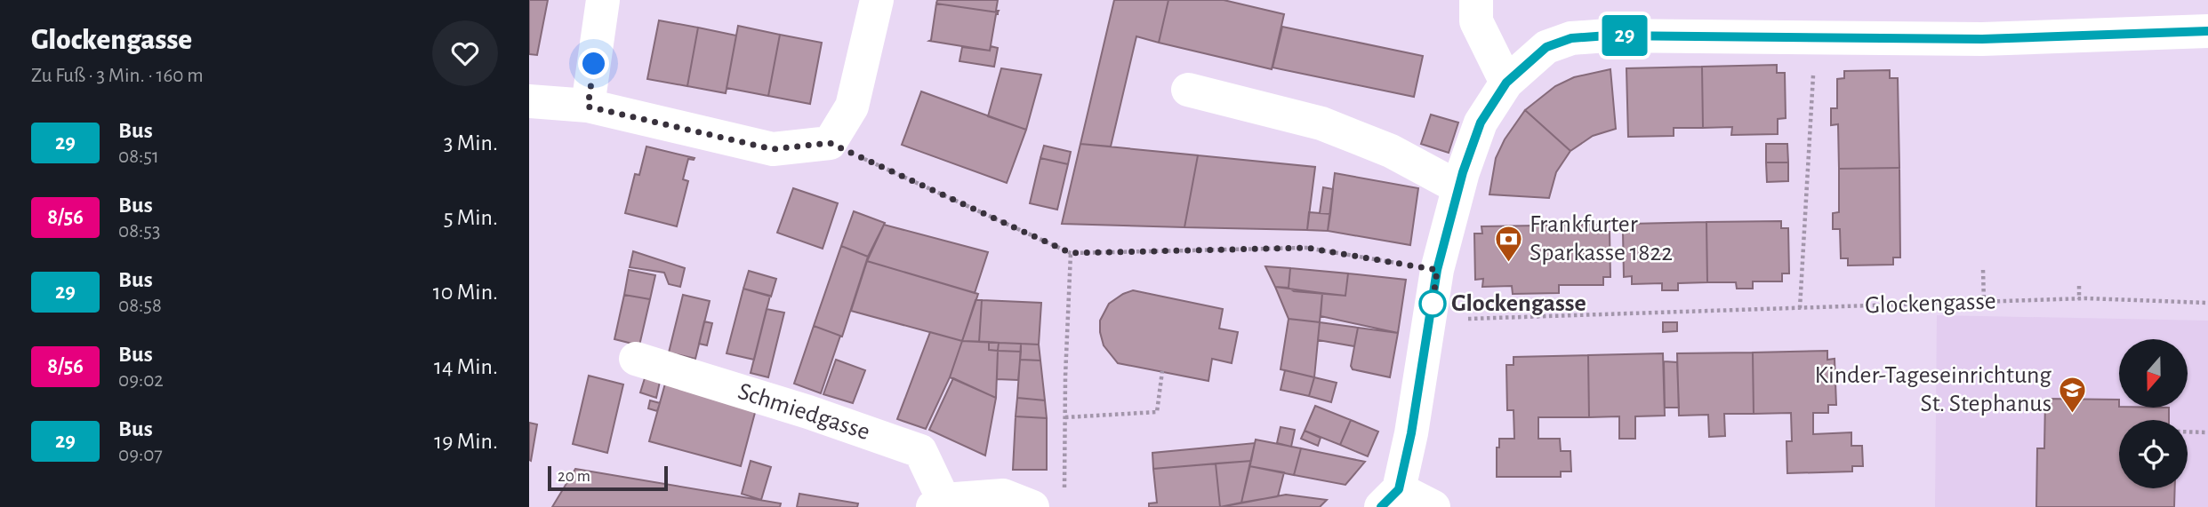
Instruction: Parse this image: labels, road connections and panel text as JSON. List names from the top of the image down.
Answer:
{
  "streets": {
    "street": ["Schmiedgasse"],
    "path": ["Glockengasse"]
  },
  "places": {
    "bank": ["Frankfurter Sparkasse 1822"],
    "other": ["Glockengasse"],
    "school or university": ["Kinder-Tageseinrichtung St. Stephanus"]
  },
  "lines": ["bus line 29"],
  "scale_bar": "20 m",
  "north": "bottom",
  "page": {
    "heading": ["Glockengasse", "Zu Fuß · 3 Min. · 160 m"],
    "on_map": "29",
    "list": [
      {
        "mark": "29",
        "name": "Bus",
        "note": "08:51",
        "value": "3 Min."
      },
      {
        "mark": "8/56",
        "name": "Bus",
        "note": "08:53",
        "value": "5 Min."
      },
      {
        "mark": "29",
        "name": "Bus",
        "note": "08:58",
        "value": "10 Min."
      },
      {
        "mark": "8/56",
        "name": "Bus",
        "note": "09:02",
        "value": "14 Min."
      },
      {
        "mark": "29",
        "name": "Bus",
        "note": "09:07",
        "value": "19 Min."
      }
    ],
    "scale": "20 m"
  }
}
